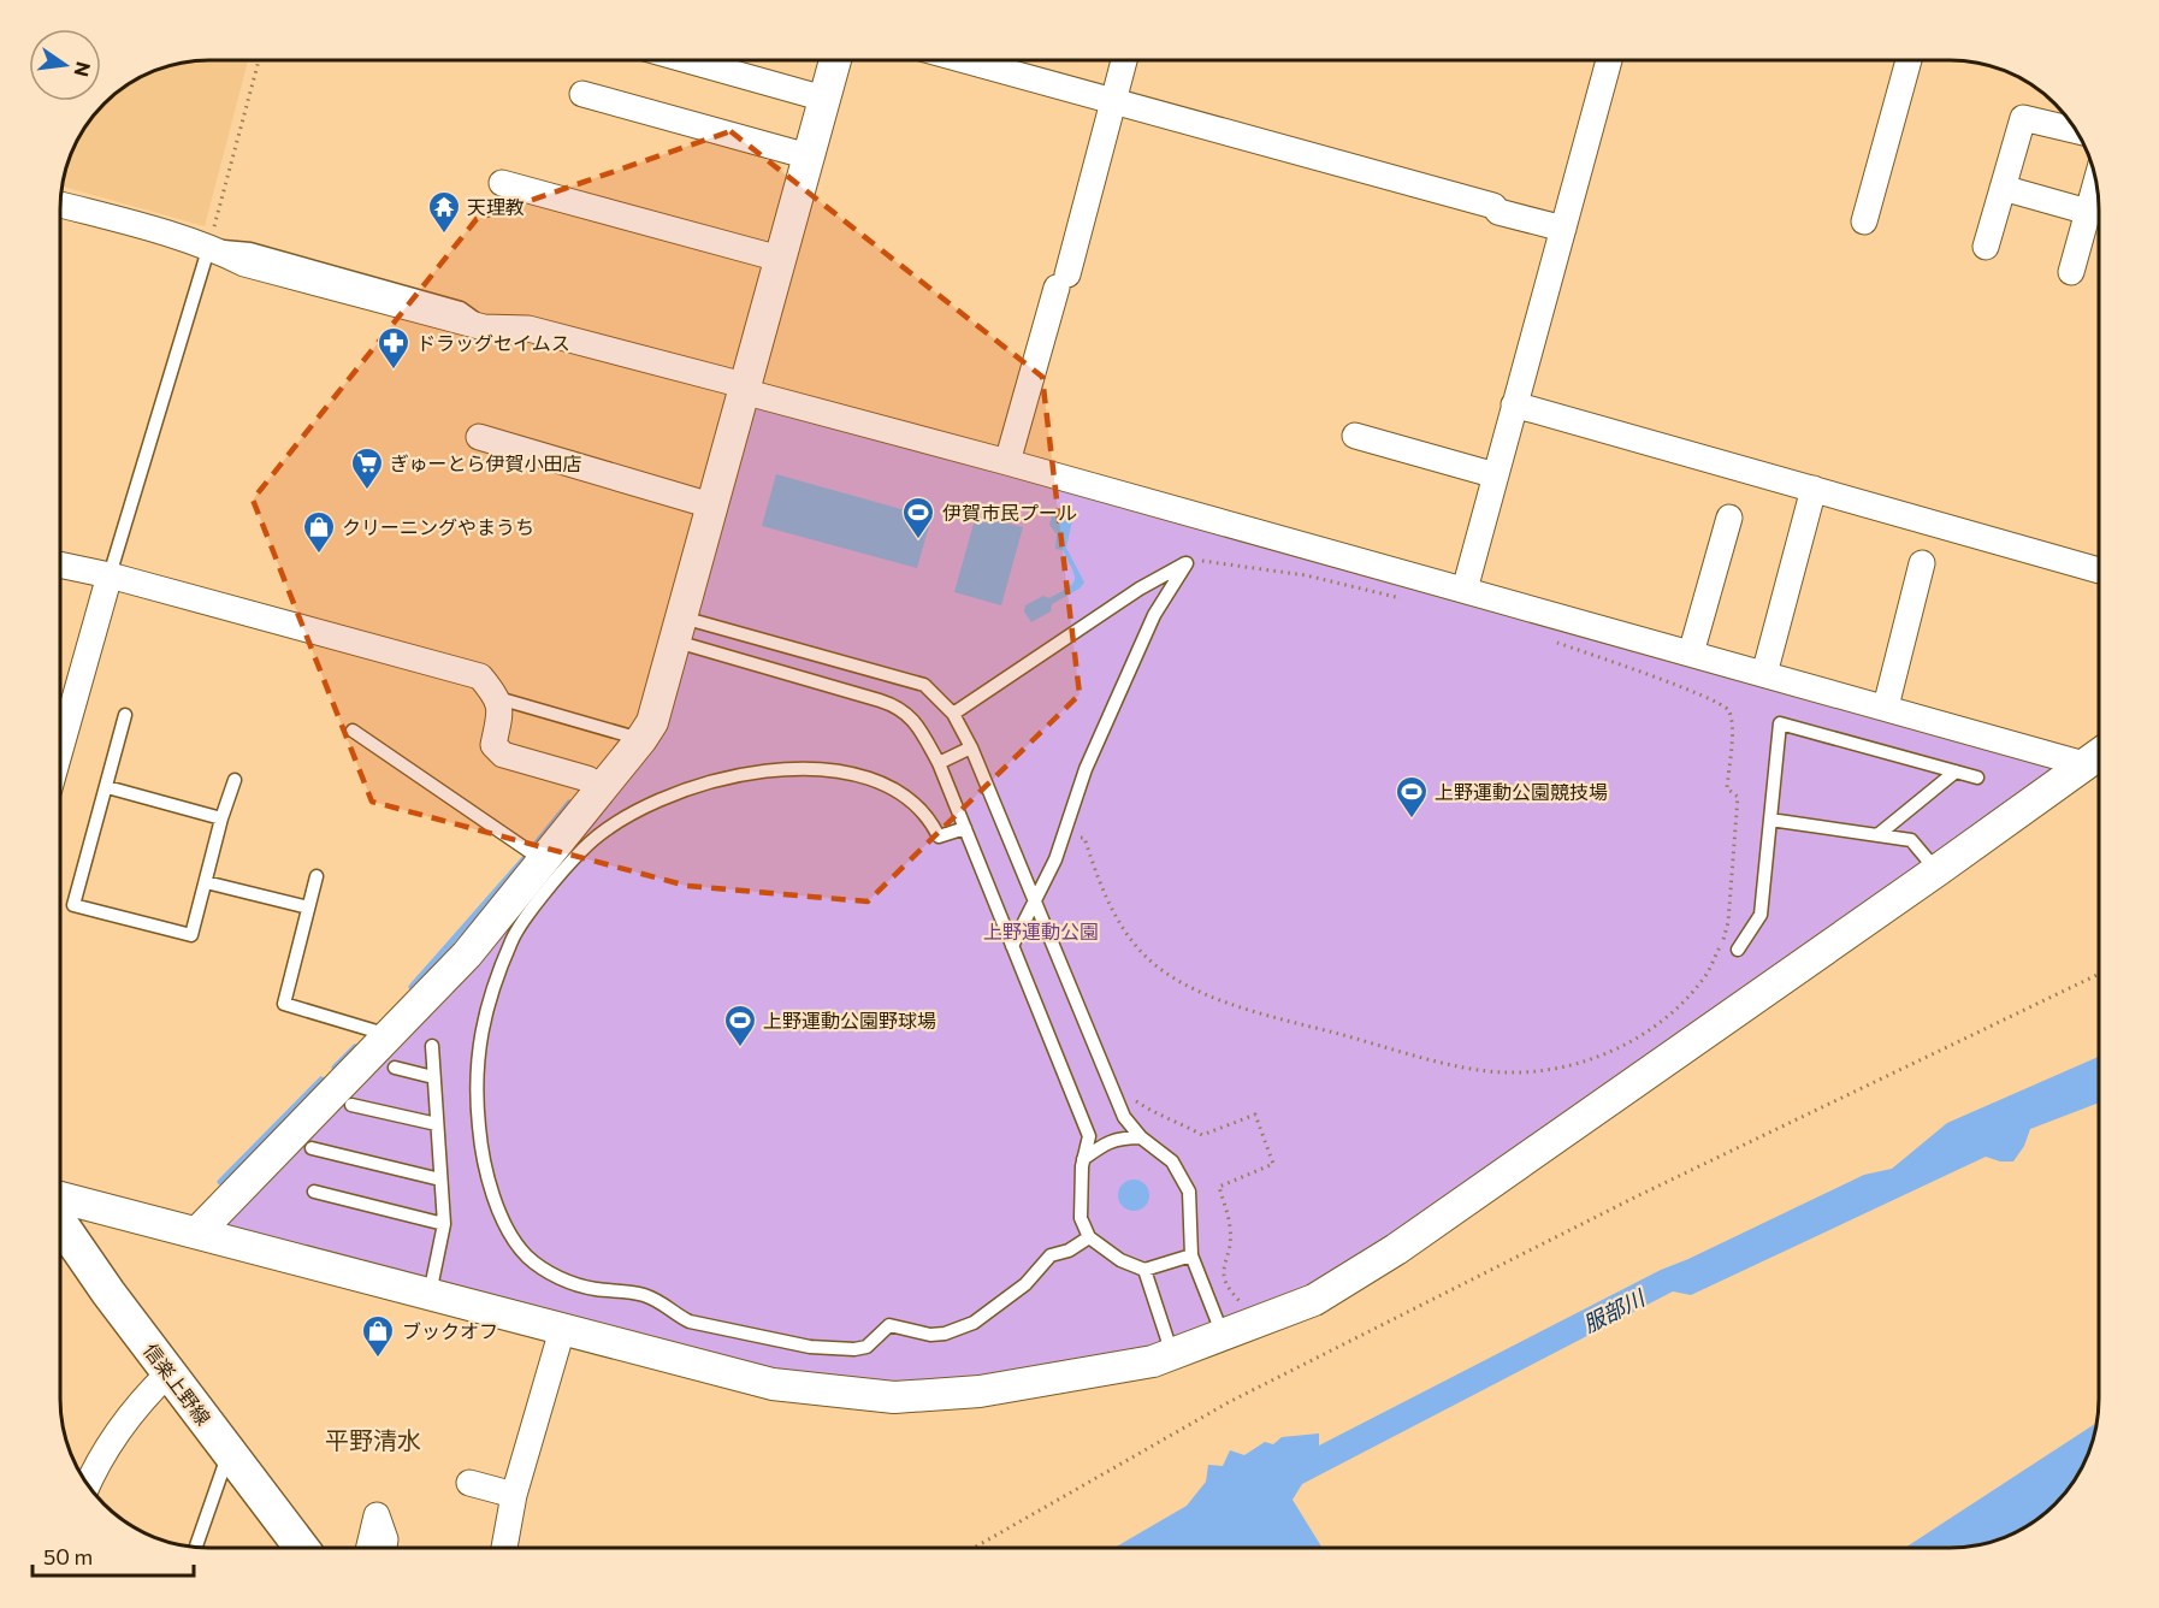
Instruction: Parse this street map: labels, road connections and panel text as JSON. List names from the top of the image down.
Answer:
{
  "streets": {
    "main road": ["信楽上野線"]
  },
  "districts": ["平野清水"],
  "water": ["服部川"],
  "parks": ["上野運動公園"],
  "places": {
    "temple": ["天理教"],
    "pharmacy": ["ドラッグセイムス"],
    "supermarket": ["ぎゅーとら伊賀小田店"],
    "sports": ["伊賀市民プール", "上野運動公園競技場", "上野運動公園野球場"],
    "shop": ["クリーニングやまうち", "ブックオフ"]
  },
  "scale_bar": "50 m",
  "north": "right"
}
